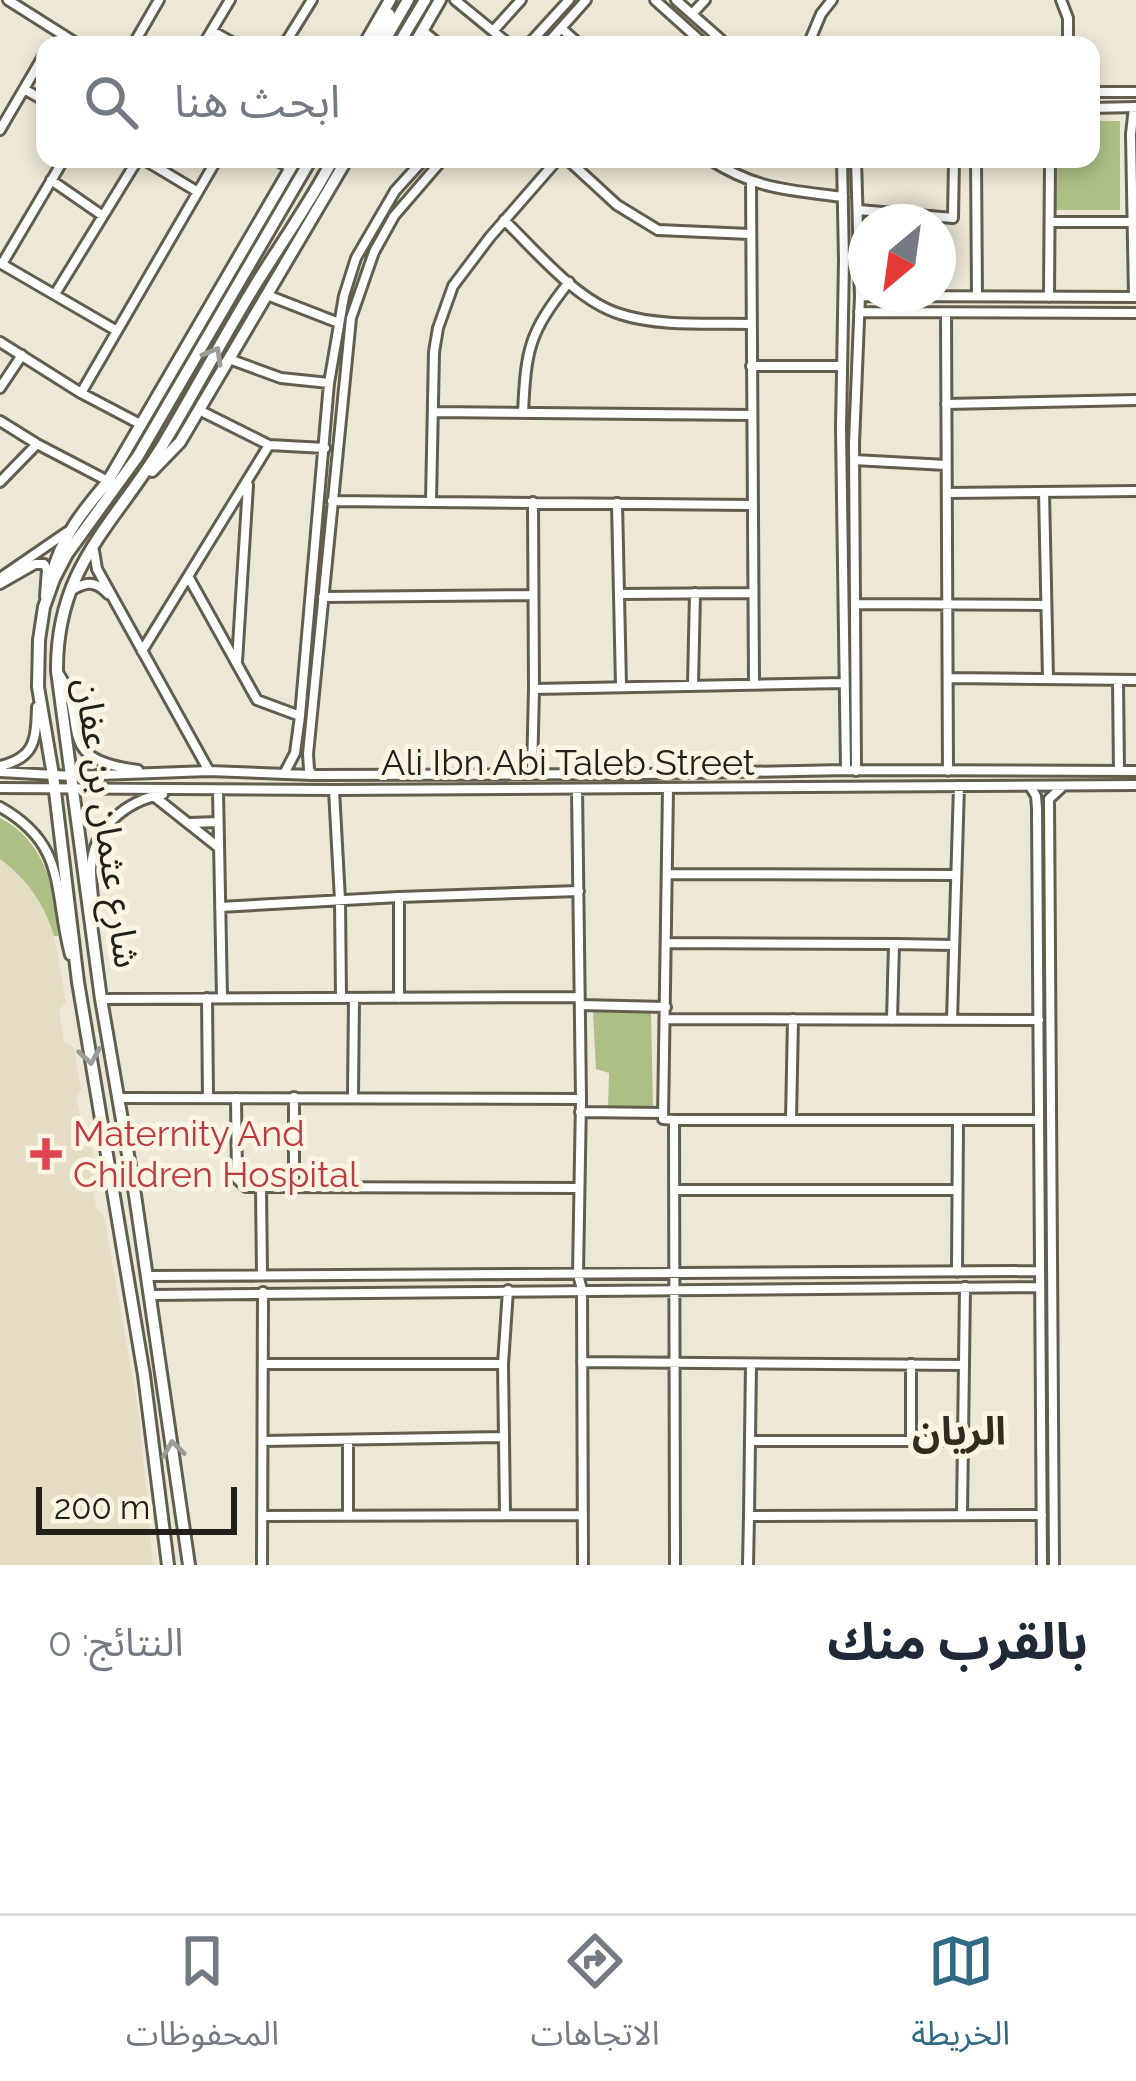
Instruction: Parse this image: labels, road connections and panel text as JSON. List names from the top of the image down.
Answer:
{
  "streets": {
    "main road": ["شارع عثمان بن عفان"],
    "street": ["Ali Ibn Abi Taleb Street"]
  },
  "crossings": [
    ["Ali Ibn Abi Taleb Street", "شارع عثمان بن عفان"]
  ],
  "districts": ["الريان"],
  "places": {
    "health": ["Maternity And Children Hospital"]
  },
  "scale_bar": "200 m",
  "north": "bottom left",
  "page": {
    "search": "ابحث هنا",
    "scale": "200 m",
    "heading": ["بالقرب منك", "النتائج: 0"],
    "nav": ["الخريطة", "الاتجاهات", "المحفوظات"]
  }
}
